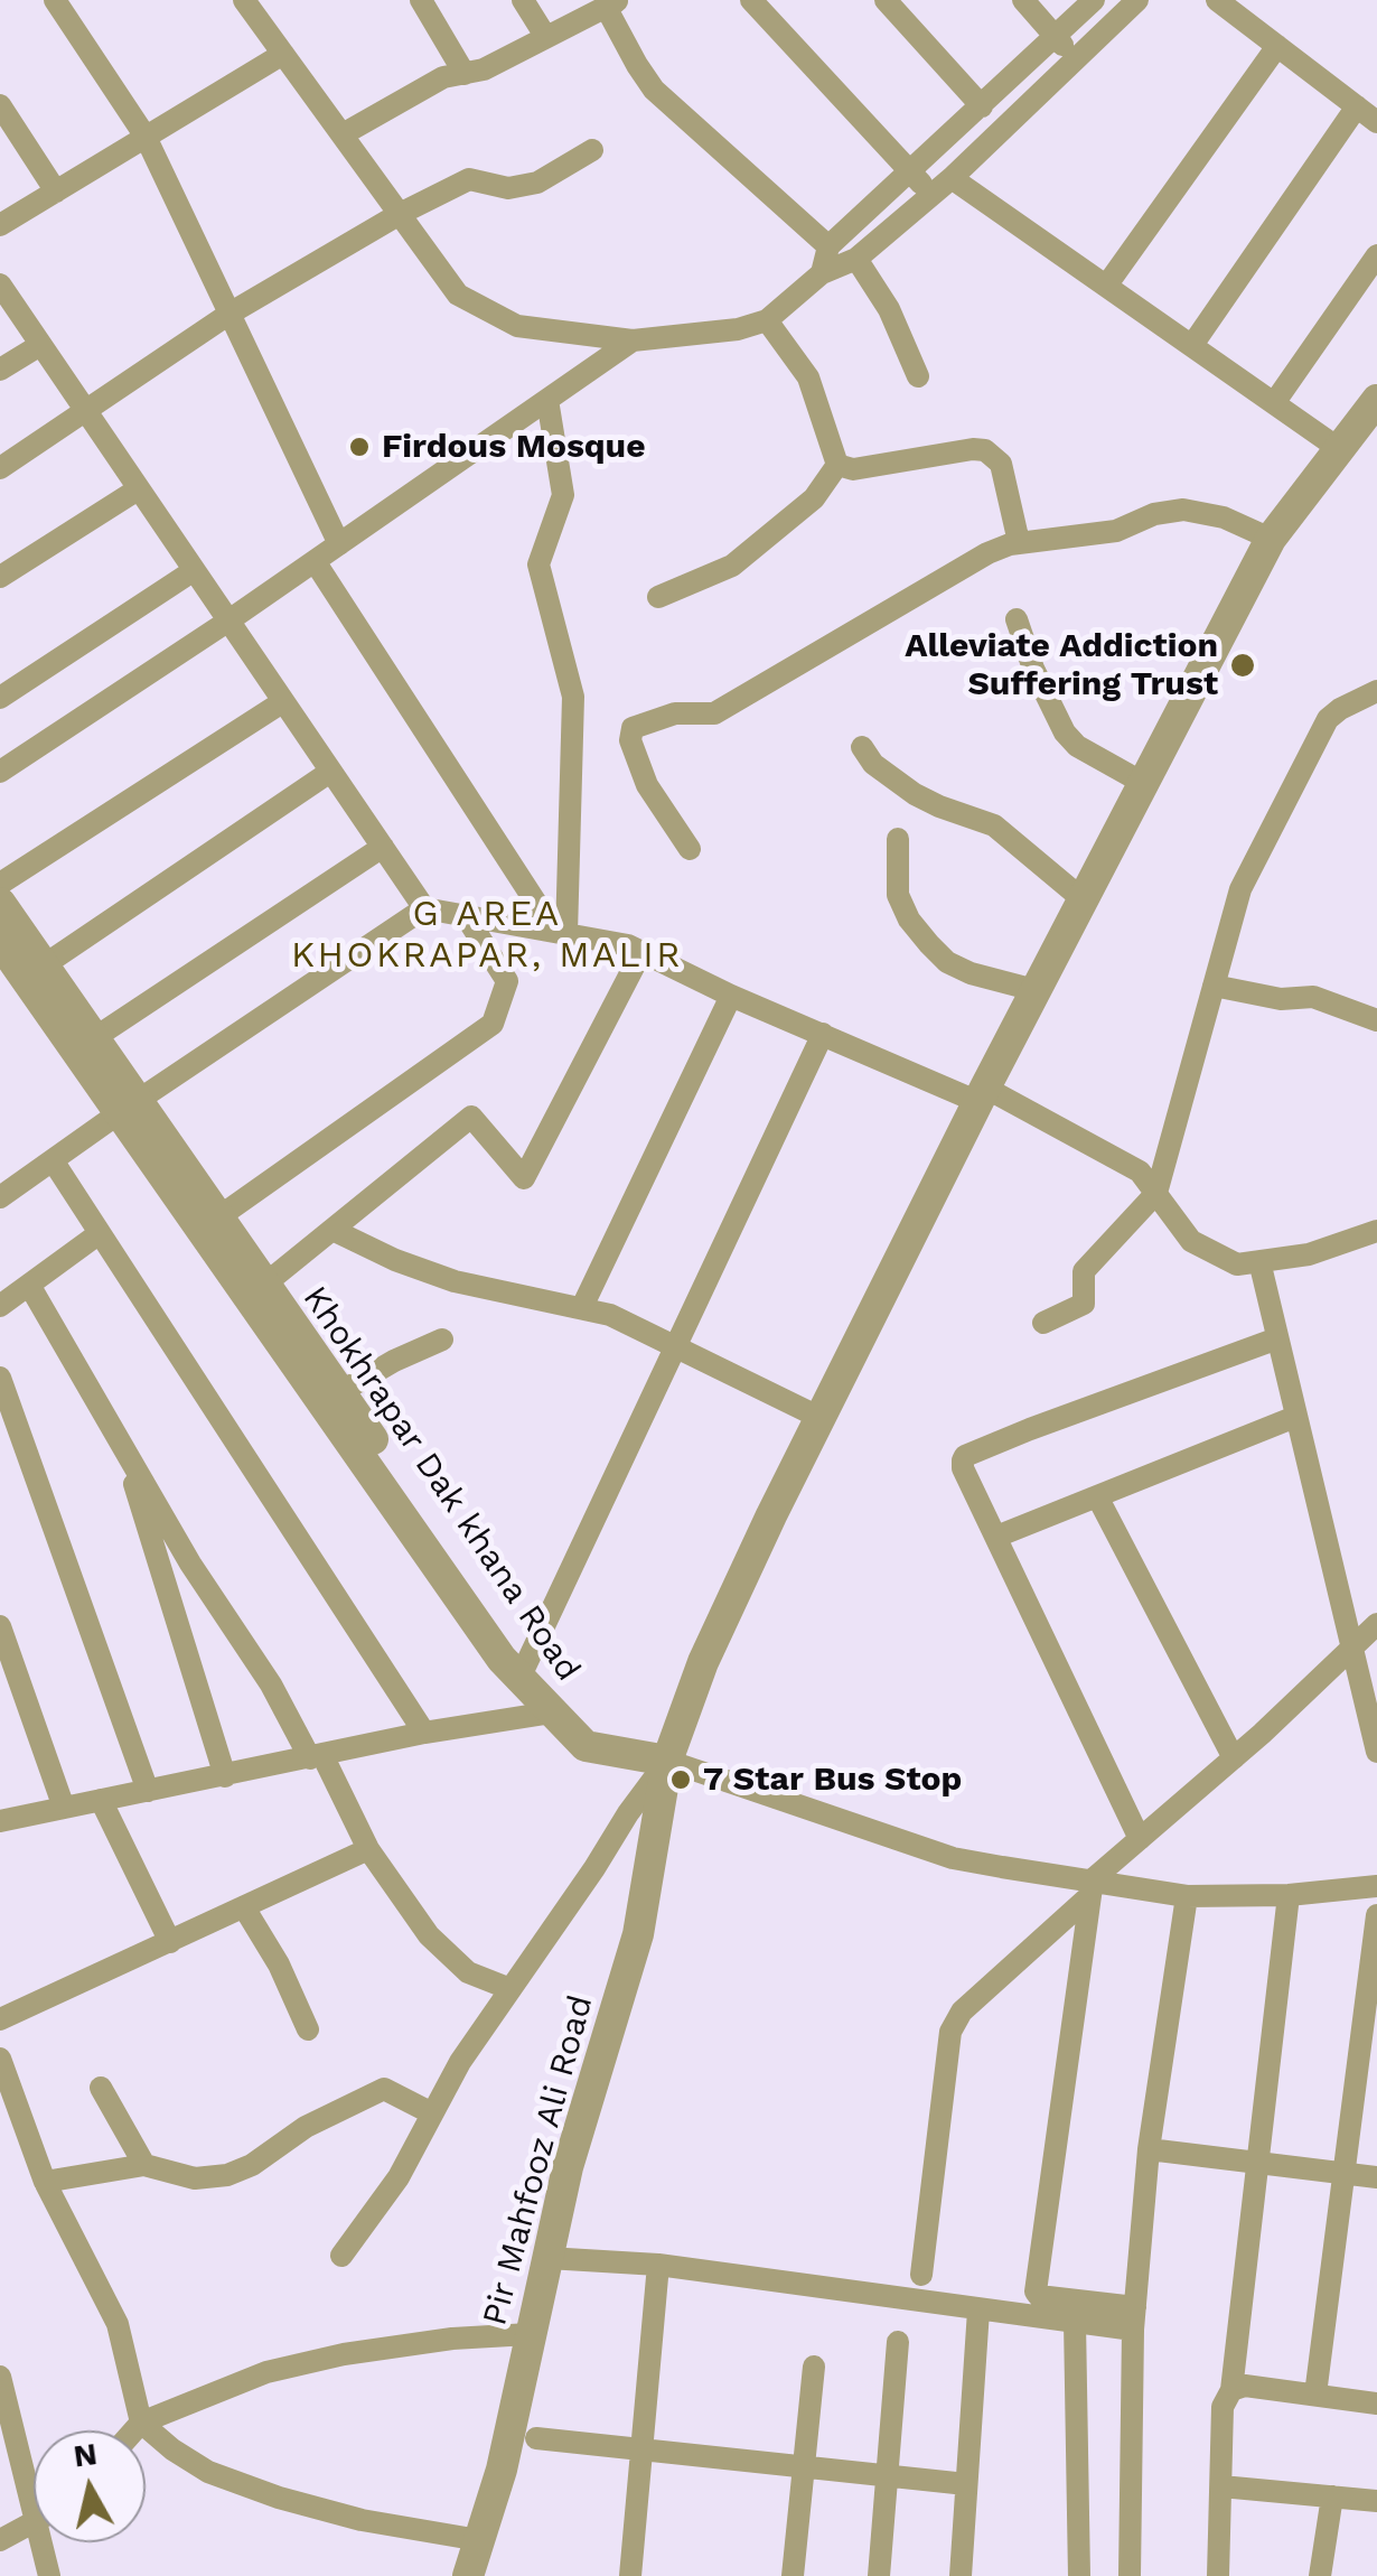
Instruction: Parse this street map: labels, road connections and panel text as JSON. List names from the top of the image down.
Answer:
{
  "streets": {
    "street": ["Khokhrapar Dak khana Road", "Pir Mahfooz Ali Road"]
  },
  "districts": ["G AREA KHOKRAPAR, MALIR"],
  "places": ["Firdous Mosque", "Alleviate Addiction Suffering Trust", "7 Star Bus Stop"],
  "north": "top"
}
